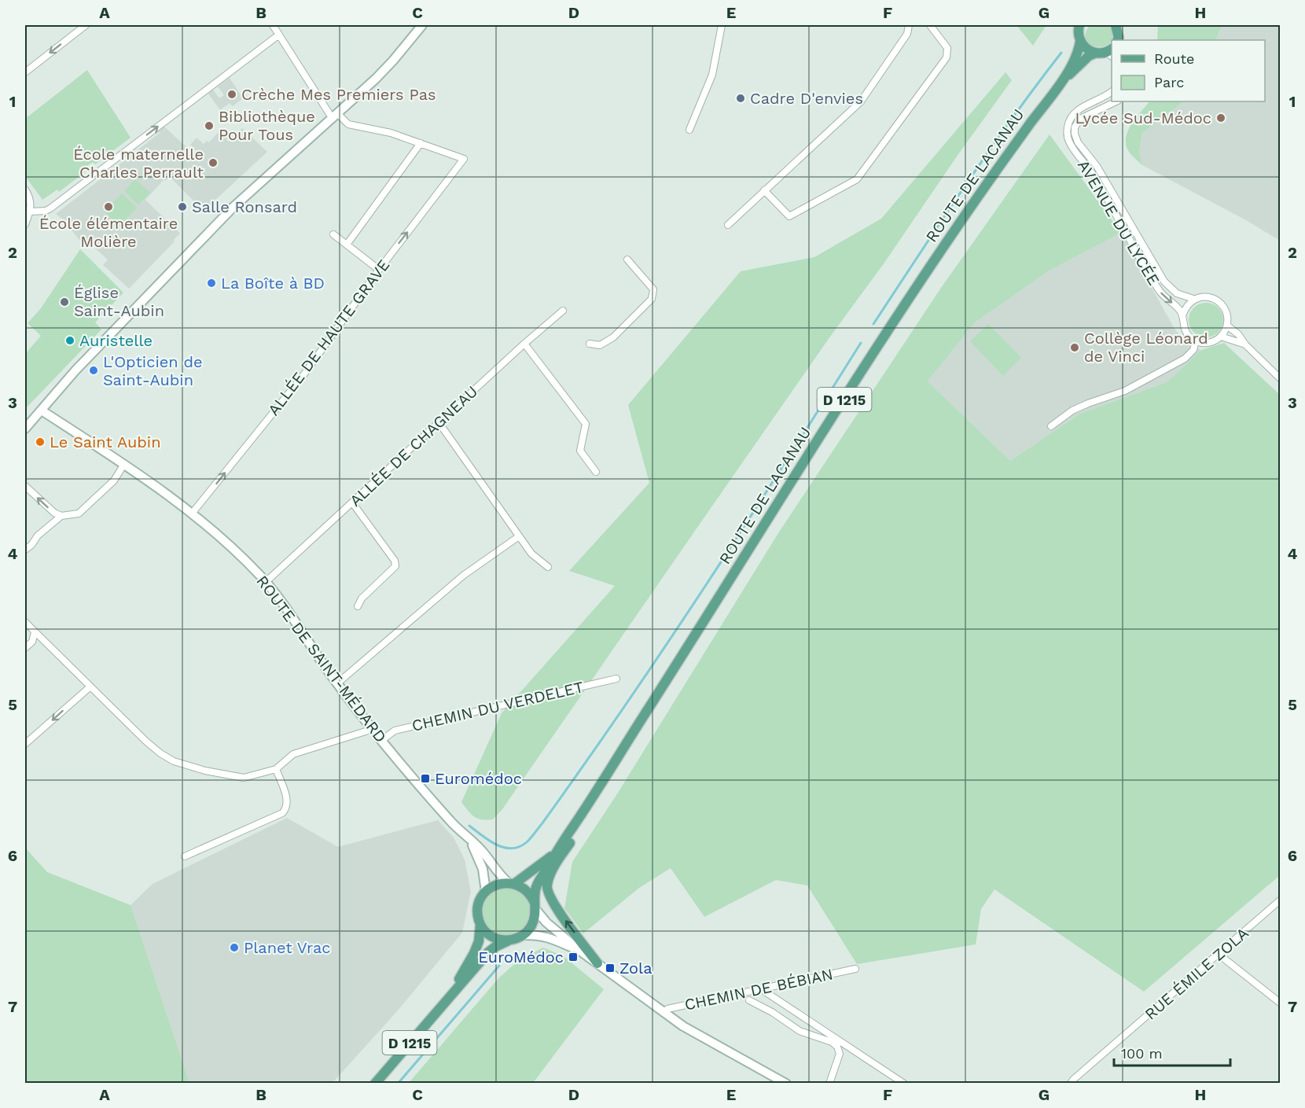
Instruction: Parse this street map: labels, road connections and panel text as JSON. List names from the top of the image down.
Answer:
{
  "streets": {
    "main road": ["ROUTE DE LACANAU", "D 1215"],
    "street": [
      "AVENUE DU LYCÉE",
      "ALLÉE DE HAUTE GRAVE",
      "ALLÉE DE CHAGNEAU",
      "ROUTE DE SAINT-MÉDARD",
      "CHEMIN DU VERDELET",
      "RUE ÉMILE ZOLA",
      "CHEMIN DE BÉBIAN"
    ]
  },
  "crossings": [
    ["ROUTE DE LACANAU", "D 1215"],
    ["ROUTE DE LACANAU", "ROUTE DE SAINT-MÉDARD"],
    ["ALLÉE DE HAUTE GRAVE", "ROUTE DE SAINT-MÉDARD"],
    ["D 1215", "ROUTE DE SAINT-MÉDARD"],
    ["ALLÉE DE CHAGNEAU", "ROUTE DE SAINT-MÉDARD"],
    ["ROUTE DE SAINT-MÉDARD", "CHEMIN DU VERDELET"]
  ],
  "one_way": ["AVENUE DU LYCÉE", "ALLÉE DE HAUTE GRAVE"],
  "places": {
    "other": [
      "Crèche Mes Premiers Pas",
      "Cadre D'envies",
      "Lycée Sud-Médoc",
      "Bibliothèque Pour Tous",
      "École maternelle Charles Perrault",
      "École élémentaire Molière",
      "Salle Ronsard",
      "La Boîte à BD",
      "Église Saint-Aubin",
      "Auristelle",
      "Collège Léonard de Vinci",
      "L'Opticien de Saint-Aubin",
      "Le Saint Aubin",
      "Planet Vrac"
    ],
    "transit": ["Euromédoc", "EuroMédoc", "Zola"]
  },
  "legend": ["Route", "Parc"],
  "scale_bar": "100 m",
  "grid": {
    "columns": [
      "A",
      "B",
      "C",
      "D",
      "E",
      "F",
      "G",
      "H"
    ],
    "rows": [
      "1",
      "2",
      "3",
      "4",
      "5",
      "6",
      "7"
    ]
  }
}
